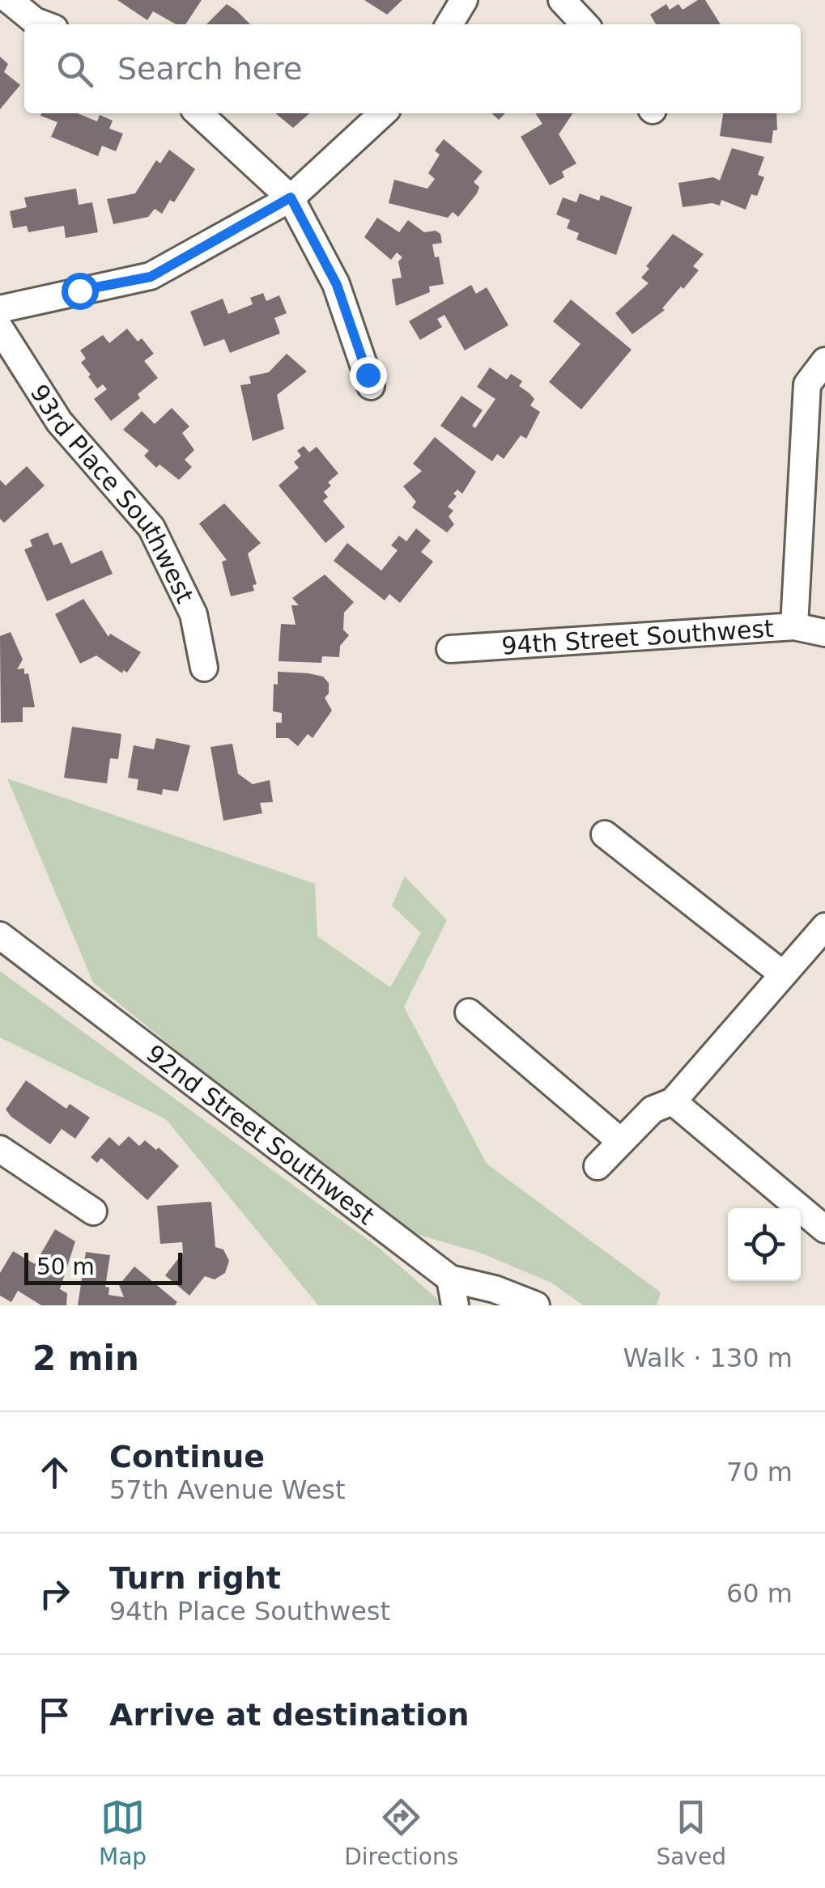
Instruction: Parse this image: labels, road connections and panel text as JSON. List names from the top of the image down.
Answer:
{
  "streets": {
    "street": ["93rd Place Southwest", "94th Street Southwest", "92nd Street Southwest"]
  },
  "scale_bar": "50 m",
  "page": {
    "search": "Search here",
    "scale": "50 m",
    "heading": ["2 min", "Walk · 130 m"],
    "list": [
      ["Continue", "57th Avenue West", "70 m"],
      ["Turn right", "94th Place Southwest", "60 m"],
      "Arrive at destination"
    ],
    "nav": ["Map", "Directions", "Saved"]
  }
}
